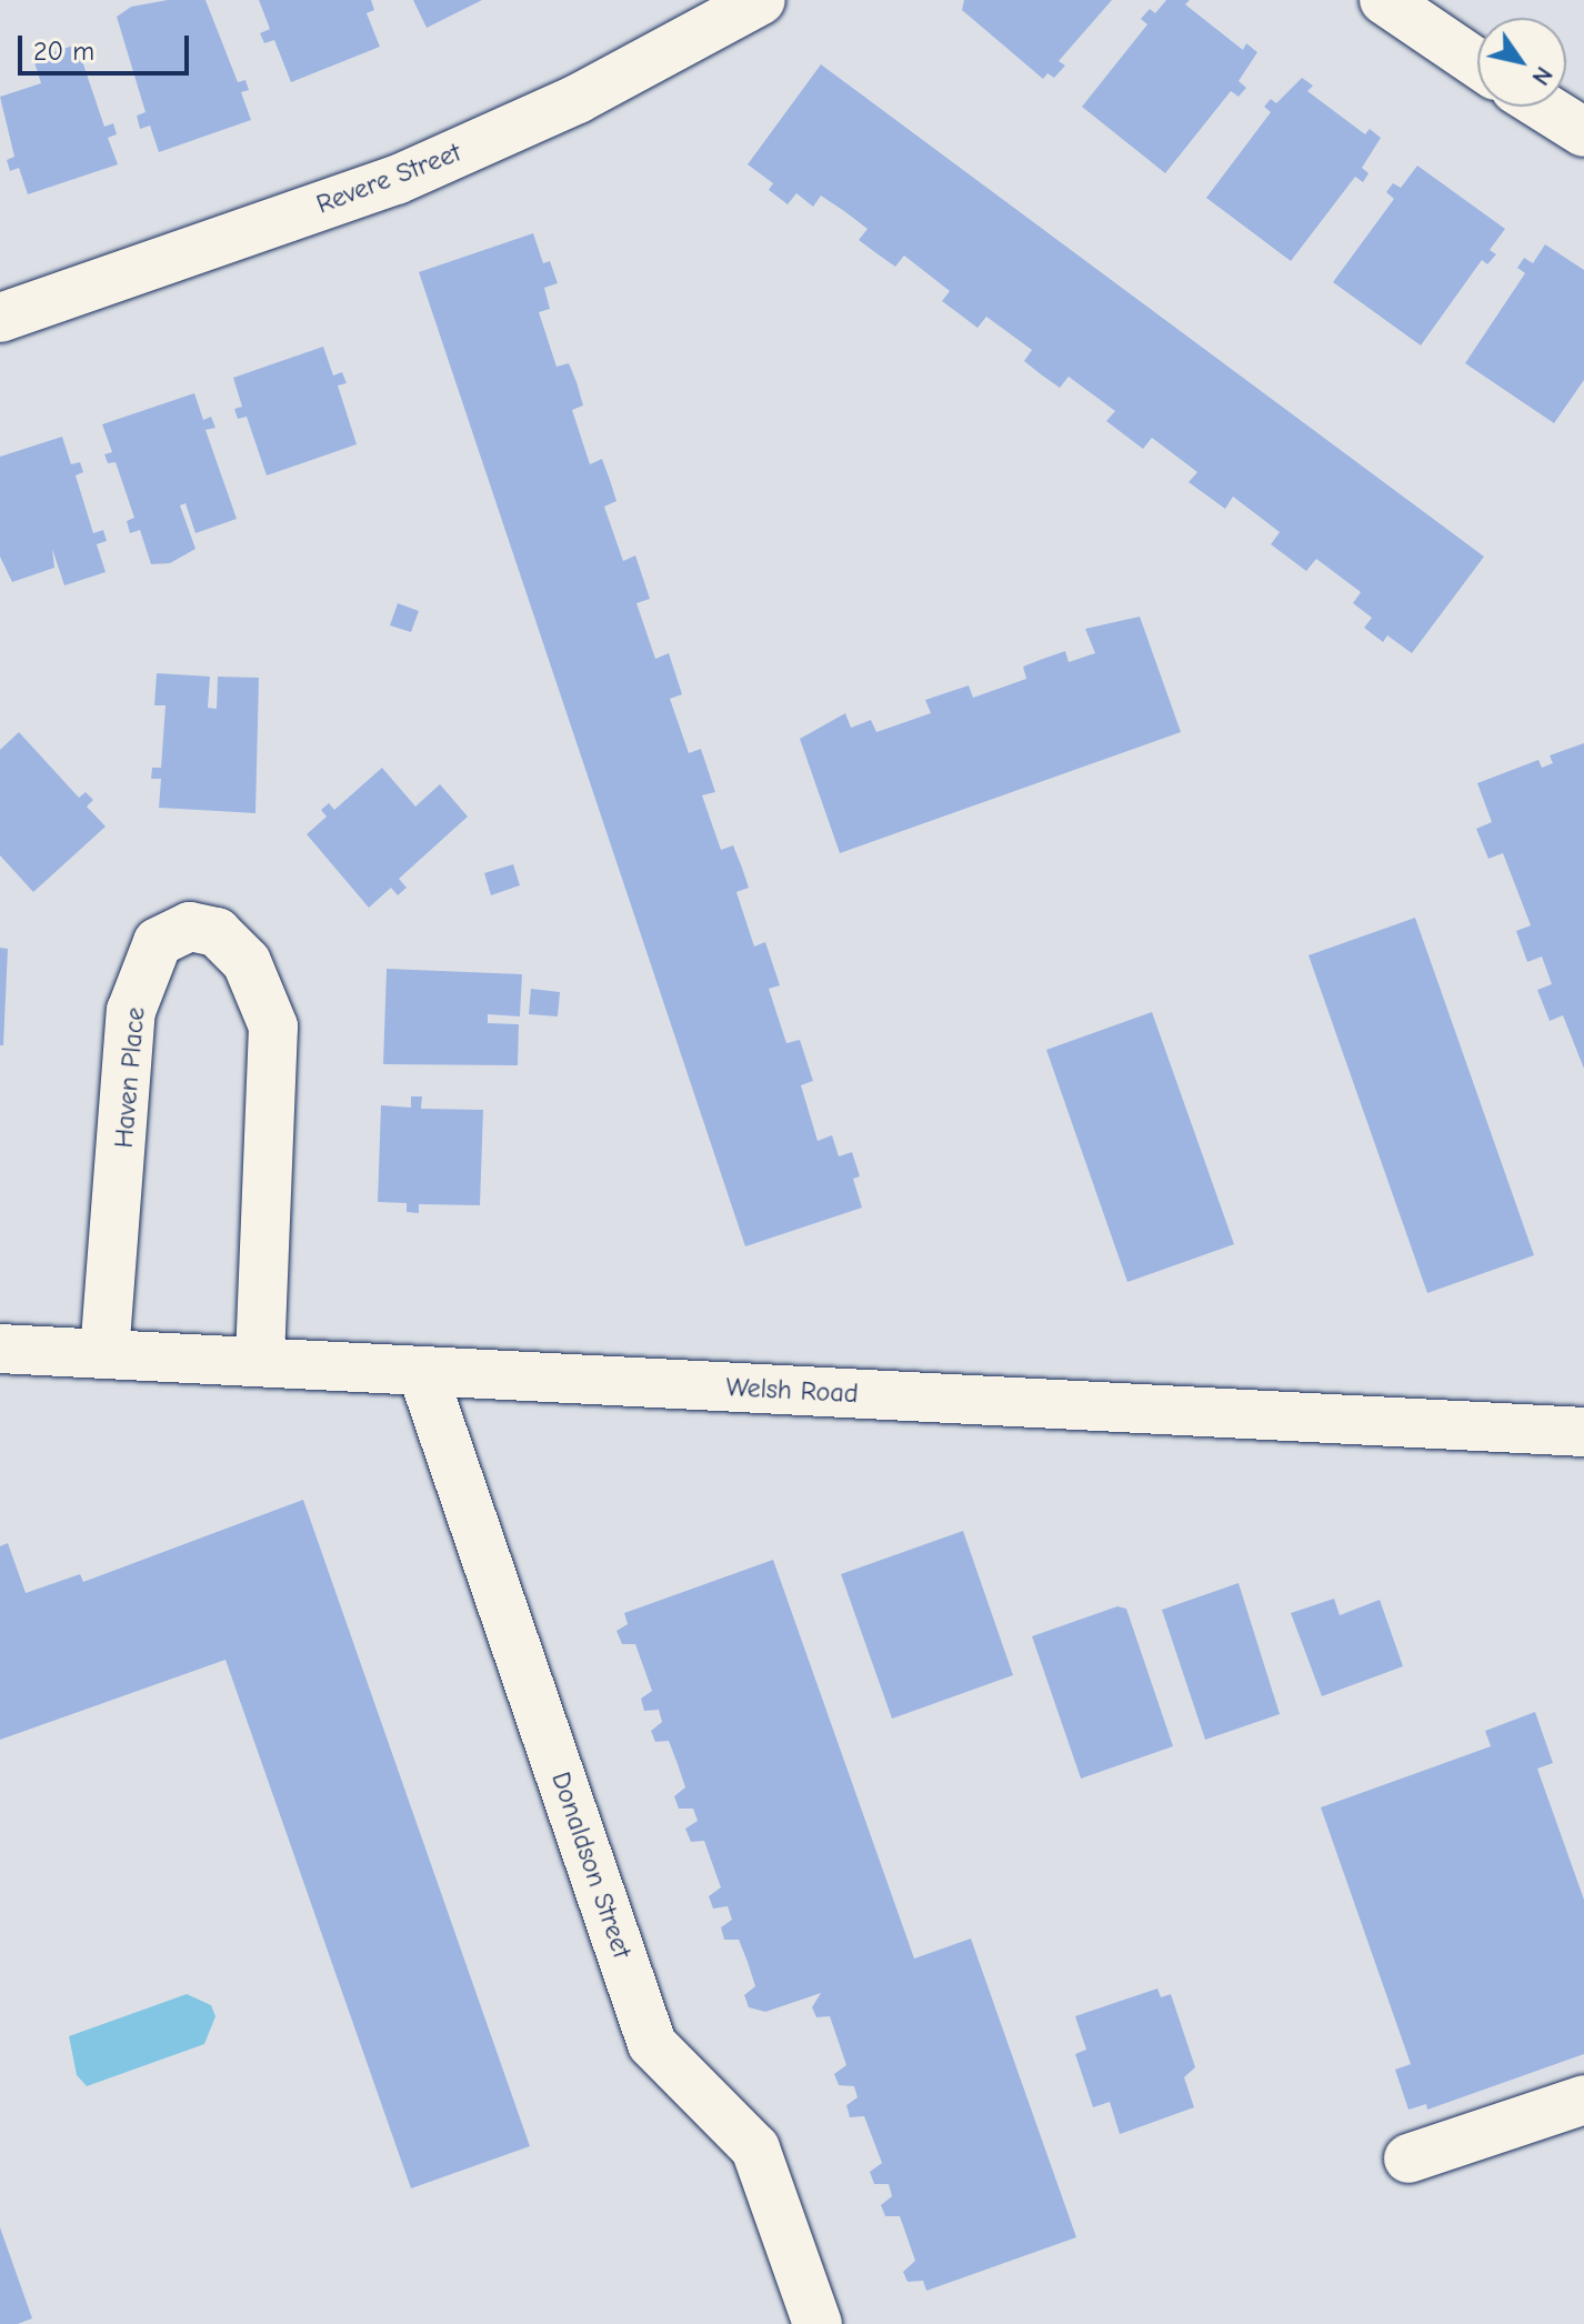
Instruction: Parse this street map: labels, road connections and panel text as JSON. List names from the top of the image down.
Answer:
{
  "streets": {
    "street": [
      "Revere Street",
      "Haven Place",
      "Welsh Road",
      "Donaldson Street"
    ]
  },
  "crossings": [
    ["Haven Place", "Welsh Road"],
    ["Welsh Road", "Donaldson Street"]
  ],
  "scale_bar": "20 m",
  "north": "bottom right"
}
